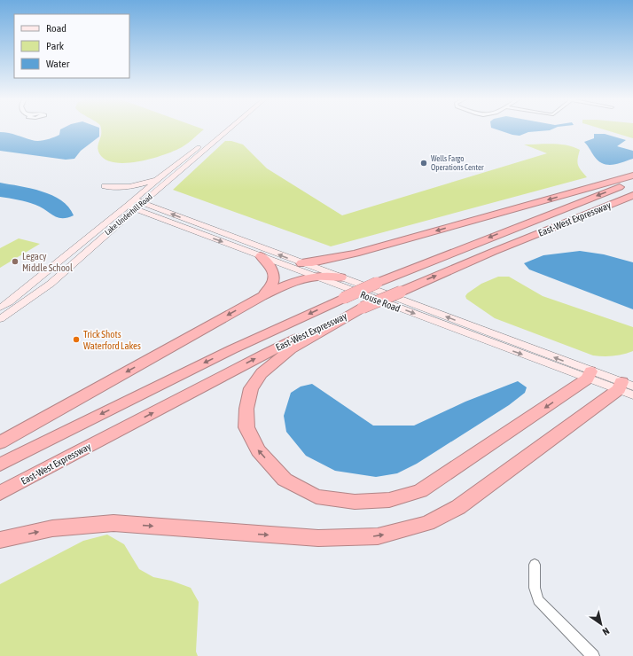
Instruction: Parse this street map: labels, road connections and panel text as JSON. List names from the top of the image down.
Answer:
{
  "streets": {
    "highway": ["East-West Expressway"],
    "street": ["Lake Underhill Road", "Rouse Road"]
  },
  "crossings": [
    ["Lake Underhill Road", "Rouse Road"]
  ],
  "places": ["Wells Fargo Operations Center", "Legacy Middle School", "Trick Shots Waterford Lakes"],
  "legend": ["Road", "Park", "Water"],
  "north": "bottom right"
}
